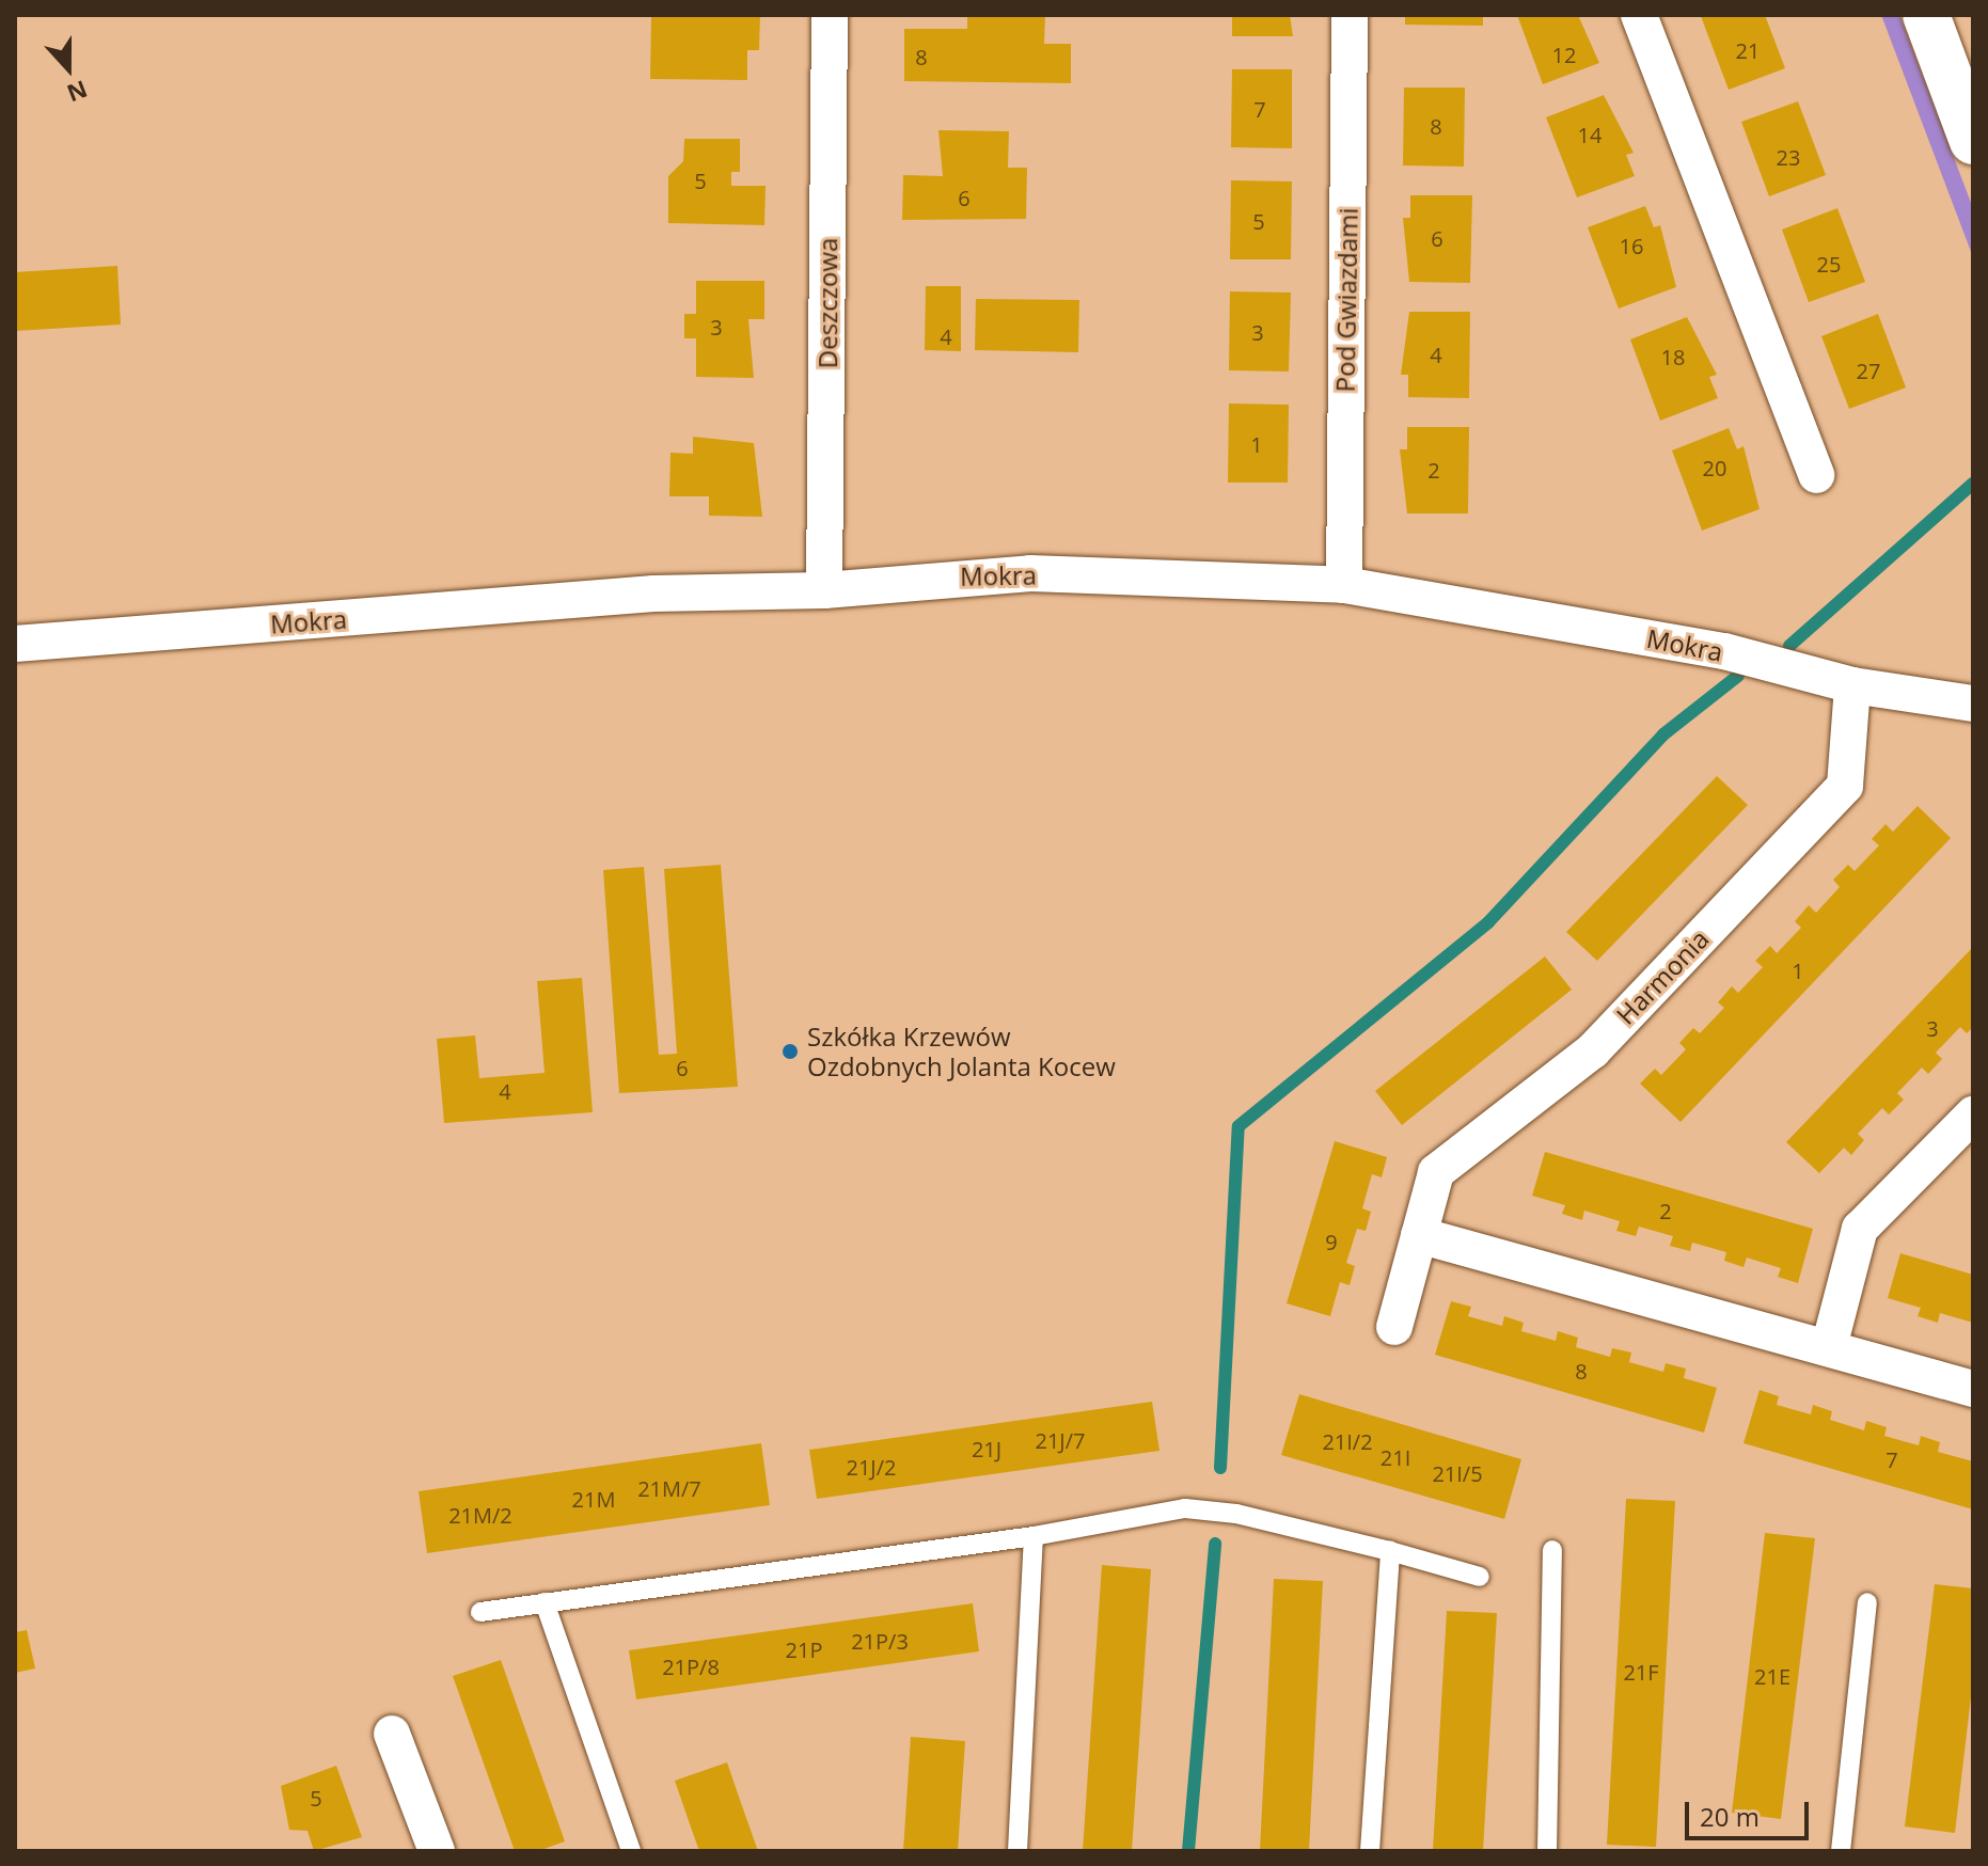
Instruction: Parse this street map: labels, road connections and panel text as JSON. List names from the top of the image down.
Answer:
{
  "streets": {
    "street": [
      "Pod Gwiazdami",
      "Deszczowa",
      "Mokra",
      "Harmonia"
    ]
  },
  "crossings": [
    ["Pod Gwiazdami", "Mokra"],
    ["Deszczowa", "Mokra"],
    ["Mokra", "Harmonia"]
  ],
  "places": ["Szkółka Krzewów Ozdobnych Jolanta Kocew"],
  "house_numbers": [
    "21",
    "12",
    "8",
    "7",
    "8",
    "14",
    "23",
    "5",
    "6",
    "5",
    "6",
    "16",
    "25",
    "3",
    "3",
    "4",
    "4",
    "18",
    "27",
    "1",
    "20",
    "2",
    "1",
    "3",
    "6",
    "4",
    "2",
    "9",
    "8",
    "21J/7",
    "21I/2",
    "21J",
    "21I",
    "7",
    "21J/2",
    "21I/5",
    "21M/7",
    "21M",
    "21M/2",
    "21P/3",
    "21P",
    "21P/8",
    "21F",
    "21E",
    "5"
  ],
  "scale_bar": "20 m",
  "north": "bottom"
}
